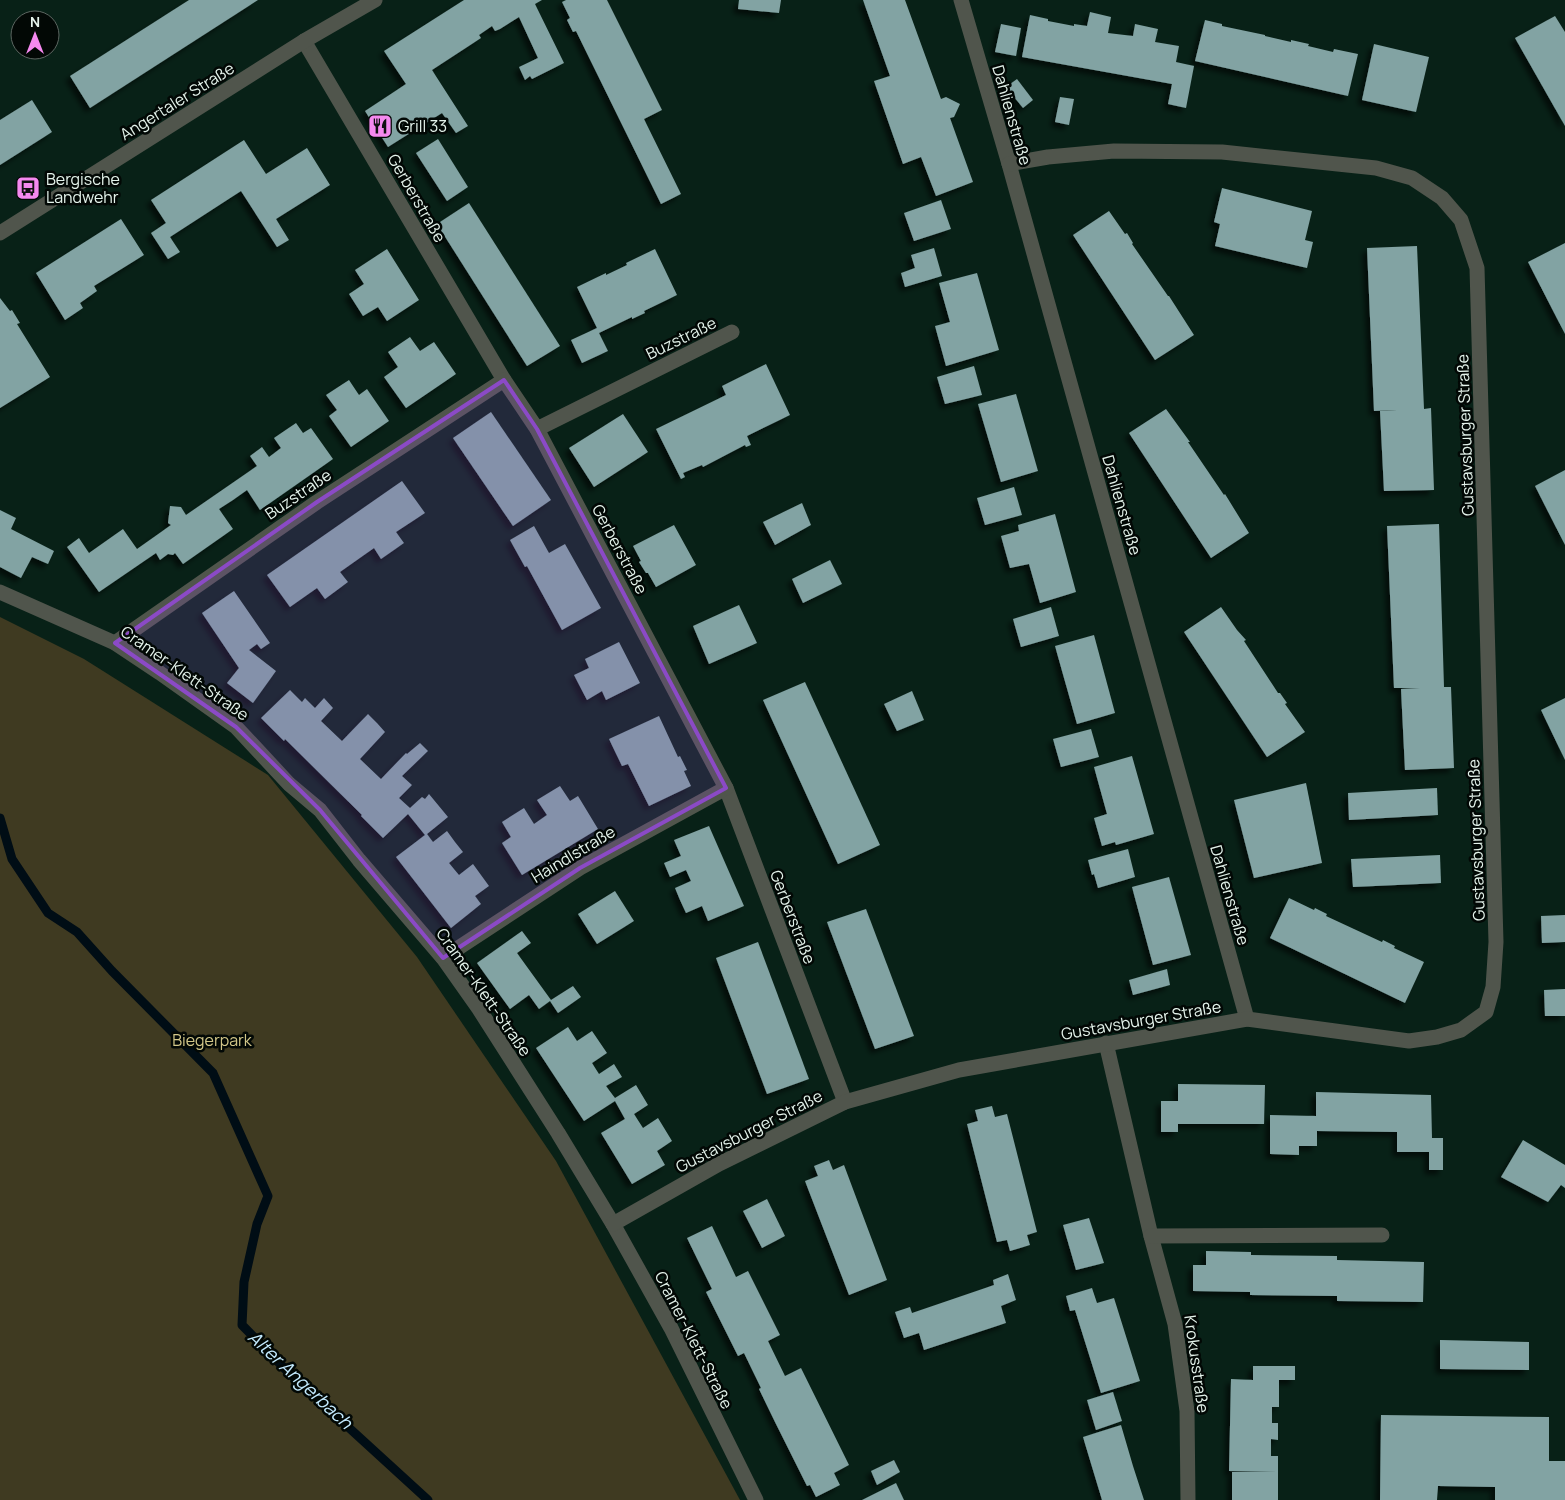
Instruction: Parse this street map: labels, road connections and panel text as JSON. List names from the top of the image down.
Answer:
{
  "streets": {
    "street": [
      "Angertaler Straße",
      "Dahlienstraße",
      "Gerberstraße",
      "Buzstraße",
      "Gustavsburger Straße",
      "Cramer-Klett-Straße",
      "Haindlstraße",
      "Krokusstraße"
    ]
  },
  "crossings": [
    ["Angertaler Straße", "Gerberstraße"],
    ["Dahlienstraße", "Gustavsburger Straße"],
    ["Gerberstraße", "Buzstraße"],
    ["Gerberstraße", "Gustavsburger Straße"],
    ["Gerberstraße", "Haindlstraße"],
    ["Buzstraße", "Cramer-Klett-Straße"],
    ["Gustavsburger Straße", "Cramer-Klett-Straße"],
    ["Gustavsburger Straße", "Krokusstraße"],
    ["Cramer-Klett-Straße", "Haindlstraße"]
  ],
  "water": ["Alter Angerbach"],
  "parks": ["Biegerpark"],
  "places": {
    "restaurant": ["Grill 33"],
    "bus stop": ["Bergische Landwehr"]
  },
  "north": "top"
}
